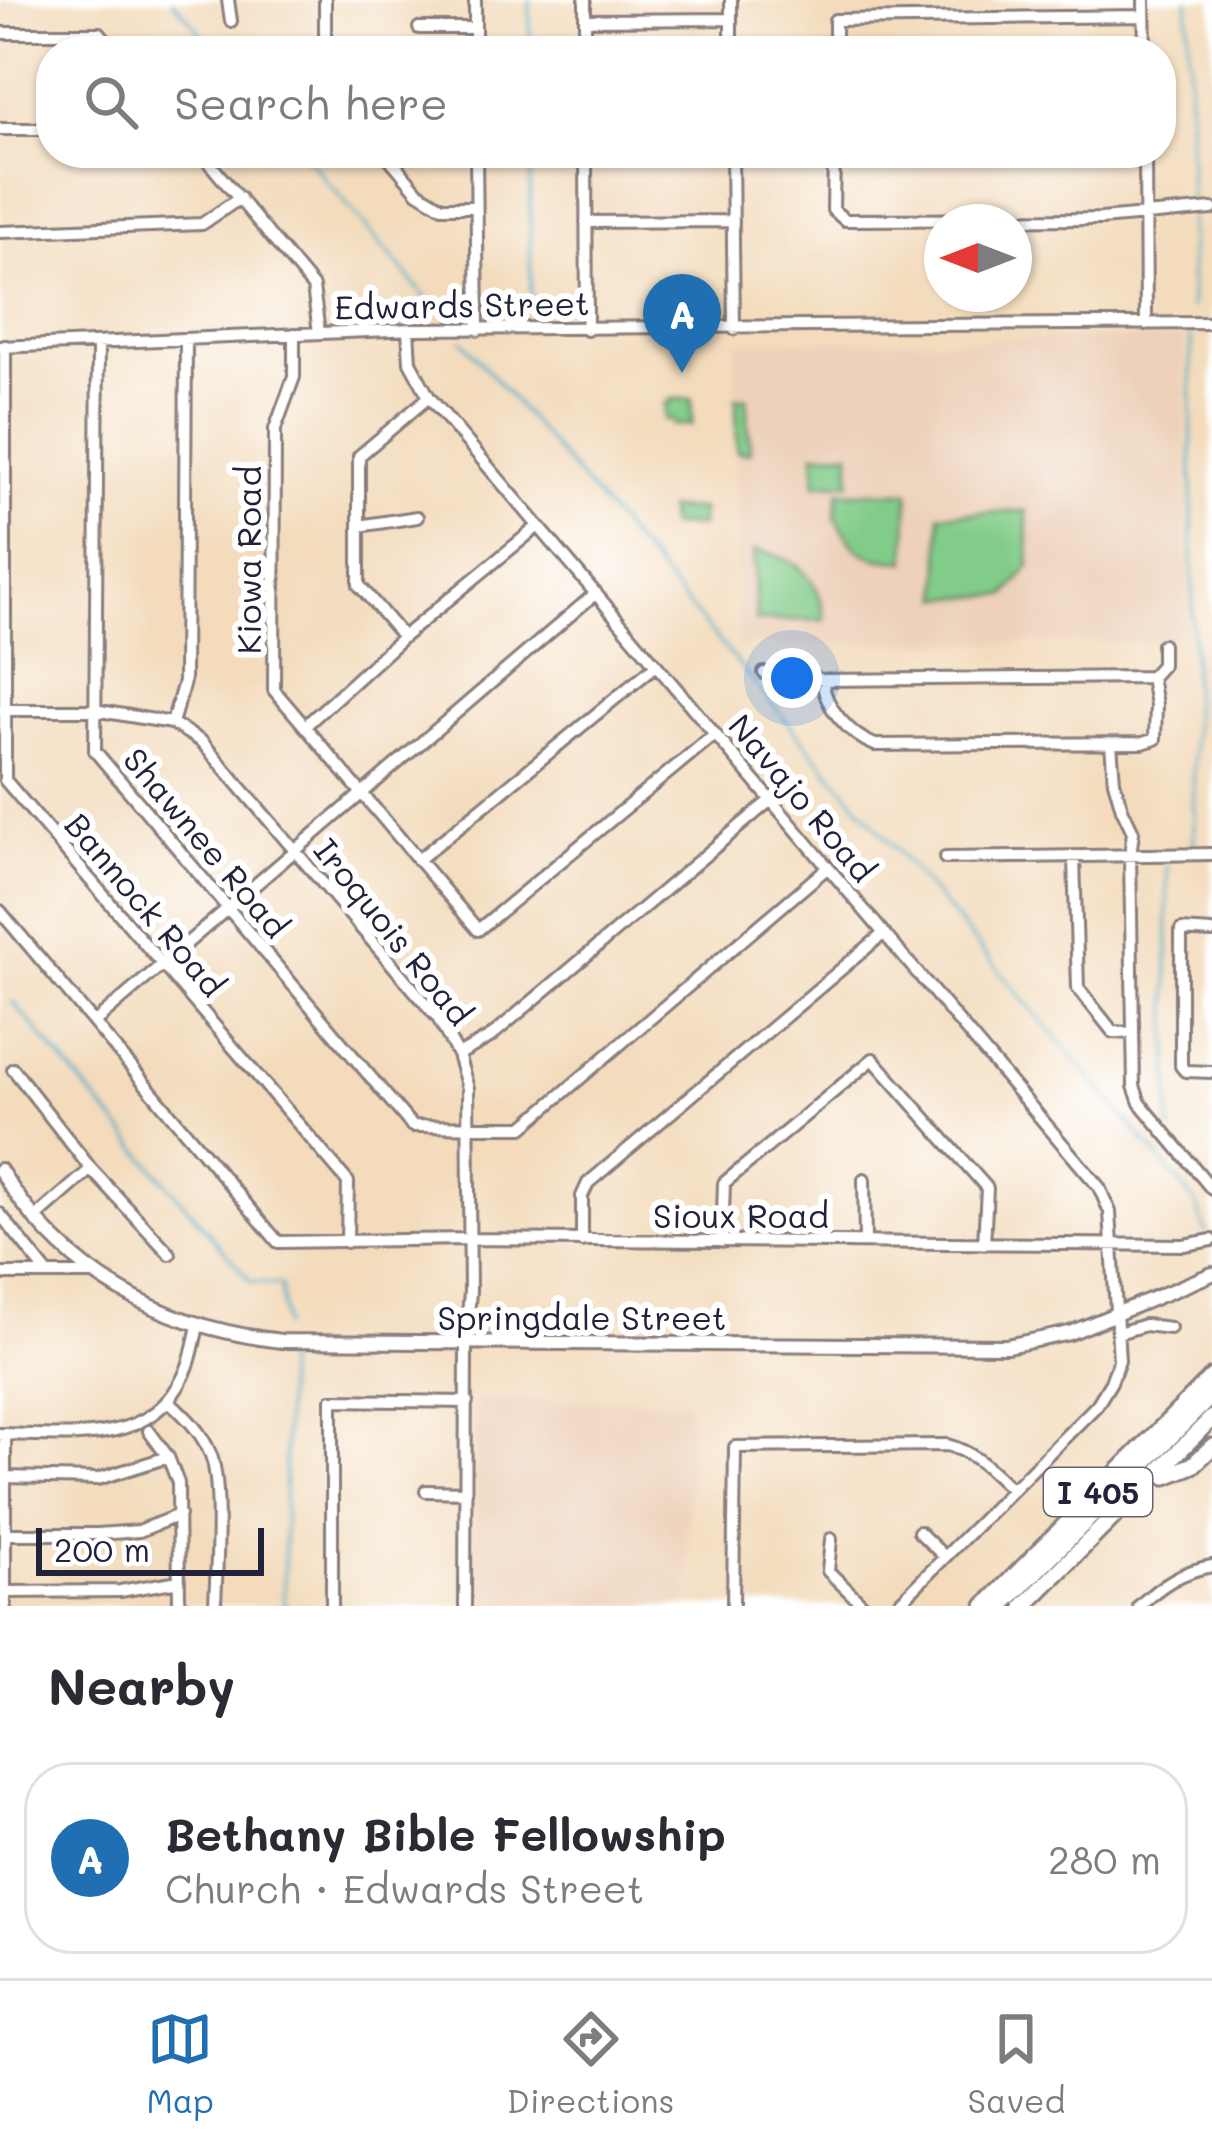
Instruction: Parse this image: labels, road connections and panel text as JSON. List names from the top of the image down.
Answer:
{
  "streets": {
    "highway": ["I 405"],
    "main road": ["Springdale Street"],
    "street": [
      "Edwards Street",
      "Kiowa Road",
      "Navajo Road",
      "Shawnee Road",
      "Bannock Road",
      "Iroquois Road",
      "Sioux Road"
    ]
  },
  "crossings": [
    ["Edwards Street", "Kiowa Road"],
    ["Edwards Street", "Navajo Road"],
    ["Edwards Street", "Shawnee Road"],
    ["Edwards Street", "Bannock Road"],
    ["Kiowa Road", "Navajo Road"],
    ["Navajo Road", "Shawnee Road"],
    ["Navajo Road", "Sioux Road"],
    ["Navajo Road", "Springdale Street"],
    ["Shawnee Road", "Iroquois Road"],
    ["Bannock Road", "Sioux Road"],
    ["Iroquois Road", "Sioux Road"],
    ["Iroquois Road", "Springdale Street"]
  ],
  "scale_bar": "200 m",
  "north": "left",
  "page": {
    "search": "Search here",
    "pins": "A",
    "scale": "200 m",
    "heading": "Nearby",
    "list": [
      {
        "mark": "A",
        "name": "Bethany Bible Fellowship",
        "note": "Church · Edwards Street",
        "value": "280 m"
      }
    ],
    "nav": ["Map", "Directions", "Saved"]
  }
}
